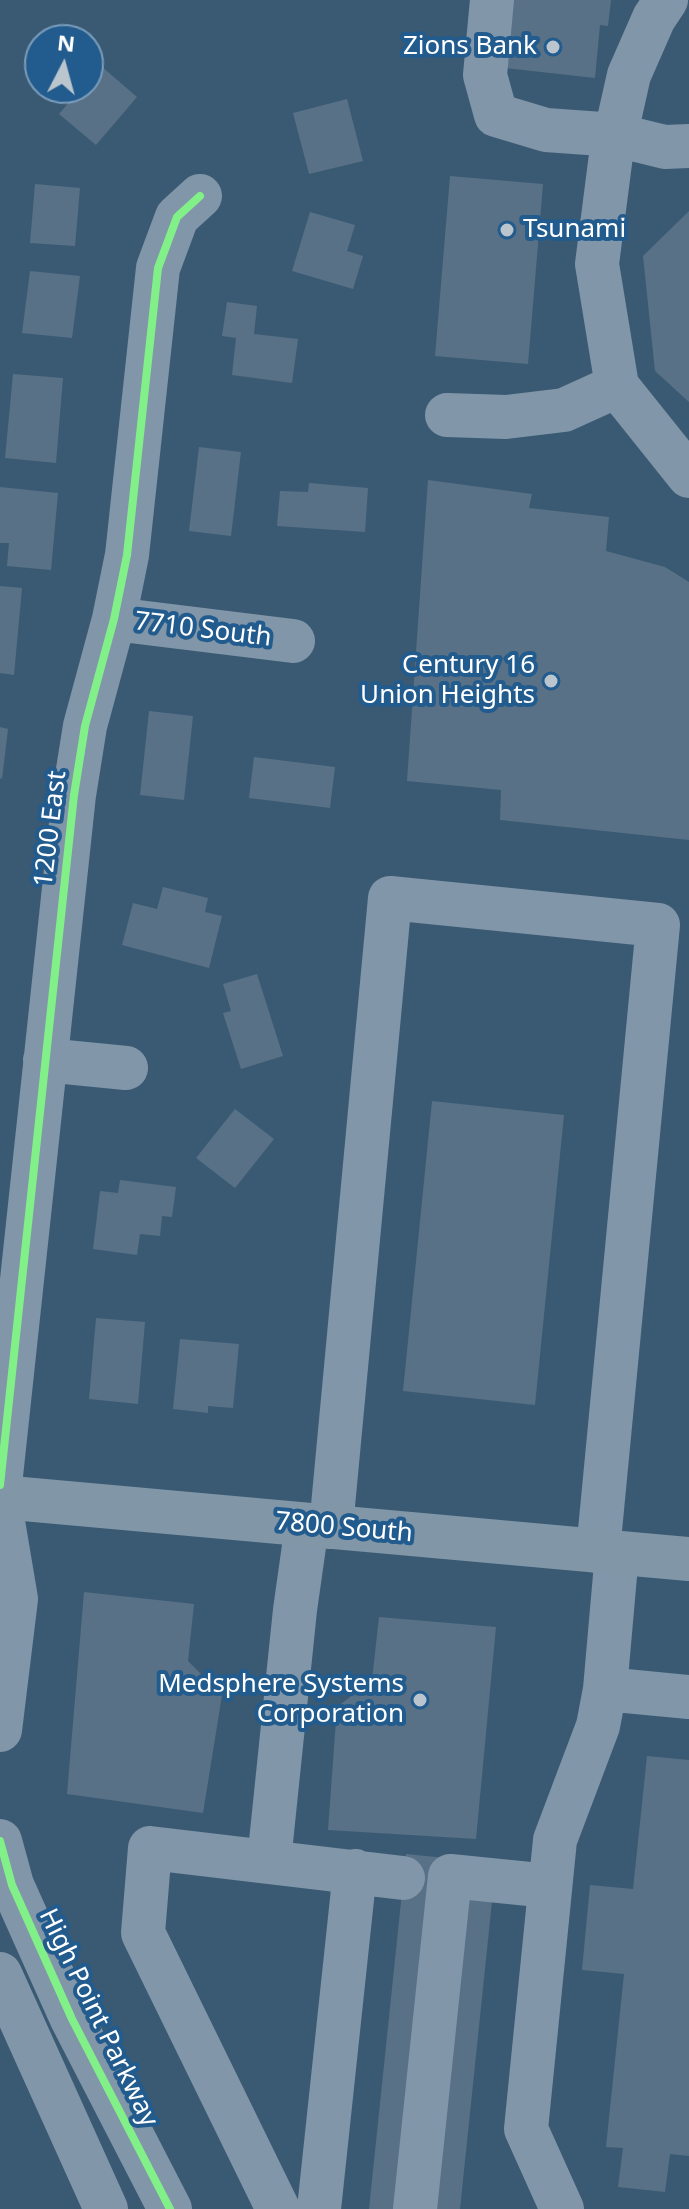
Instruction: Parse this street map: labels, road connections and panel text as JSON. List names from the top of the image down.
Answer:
{
  "streets": {
    "main road": ["7800 South"],
    "street": ["7710 South", "1200 East", "High Point Parkway"]
  },
  "crossings": [
    ["7710 South", "1200 East"]
  ],
  "places": [
    "Zions Bank",
    "Tsunami",
    "Century 16 Union Heights",
    "Medsphere Systems Corporation"
  ],
  "north": "top"
}
